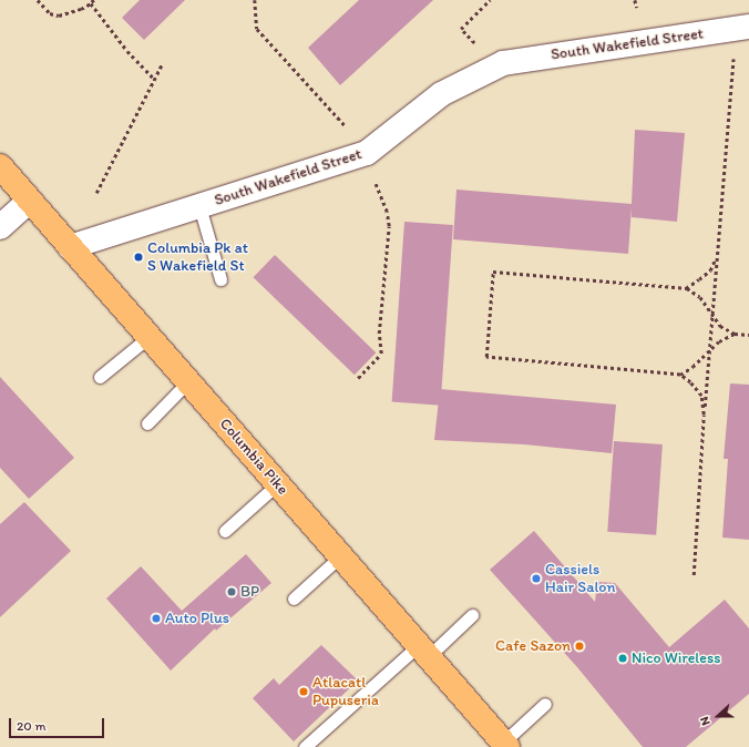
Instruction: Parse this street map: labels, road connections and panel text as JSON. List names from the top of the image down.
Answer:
{
  "streets": {
    "main road": ["Columbia Pike"],
    "street": ["South Wakefield Street"]
  },
  "crossings": [
    ["South Wakefield Street", "Columbia Pike"]
  ],
  "places": [
    "Columbia Pk at S Wakefield St",
    "Cassiels Hair Salon",
    "BP",
    "Auto Plus",
    "Cafe Sazon",
    "Nico Wireless",
    "Atlacatl Pupuseria"
  ],
  "scale_bar": "20 m",
  "north": "left"
}
